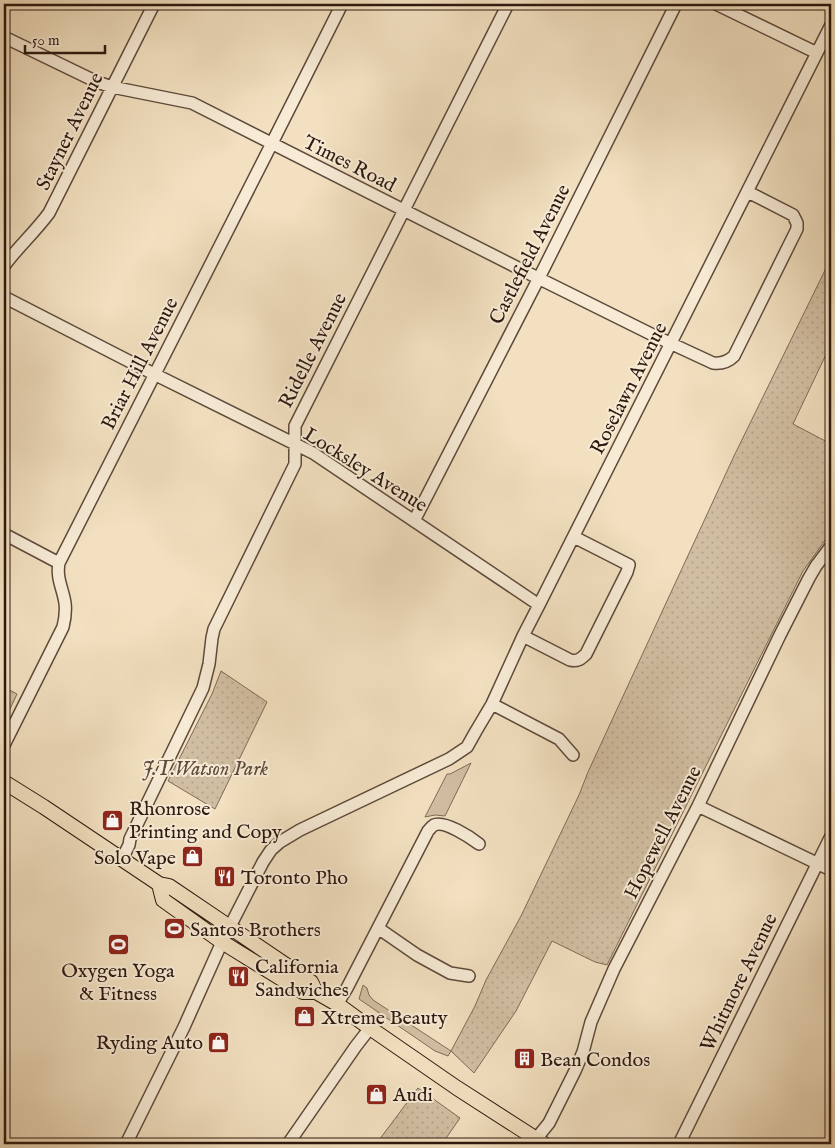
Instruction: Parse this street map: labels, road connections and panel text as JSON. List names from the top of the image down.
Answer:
{
  "streets": {
    "street": [
      "Stayner Avenue",
      "Times Road",
      "Castlefield Avenue",
      "Ridelle Avenue",
      "Briar Hill Avenue",
      "Roselawn Avenue",
      "Locksley Avenue",
      "Hopewell Avenue",
      "Whitmore Avenue"
    ]
  },
  "crossings": [
    ["Stayner Avenue", "Times Road"],
    ["Times Road", "Castlefield Avenue"],
    ["Times Road", "Ridelle Avenue"],
    ["Times Road", "Briar Hill Avenue"],
    ["Times Road", "Roselawn Avenue"],
    ["Castlefield Avenue", "Locksley Avenue"],
    ["Ridelle Avenue", "Locksley Avenue"],
    ["Briar Hill Avenue", "Locksley Avenue"],
    ["Roselawn Avenue", "Locksley Avenue"]
  ],
  "parks": ["J.T.Watson Park"],
  "places": {
    "shop": [
      "Rhonrose Printing and Copy",
      "Solo Vape",
      "Xtreme Beauty",
      "Ryding Auto",
      "Audi"
    ],
    "restaurant": ["Toronto Pho", "California Sandwiches"],
    "sports": ["Santos Brothers", "Oxygen Yoga & Fitness"],
    "building": ["Bean Condos"]
  },
  "scale_bar": "50 m"
}
